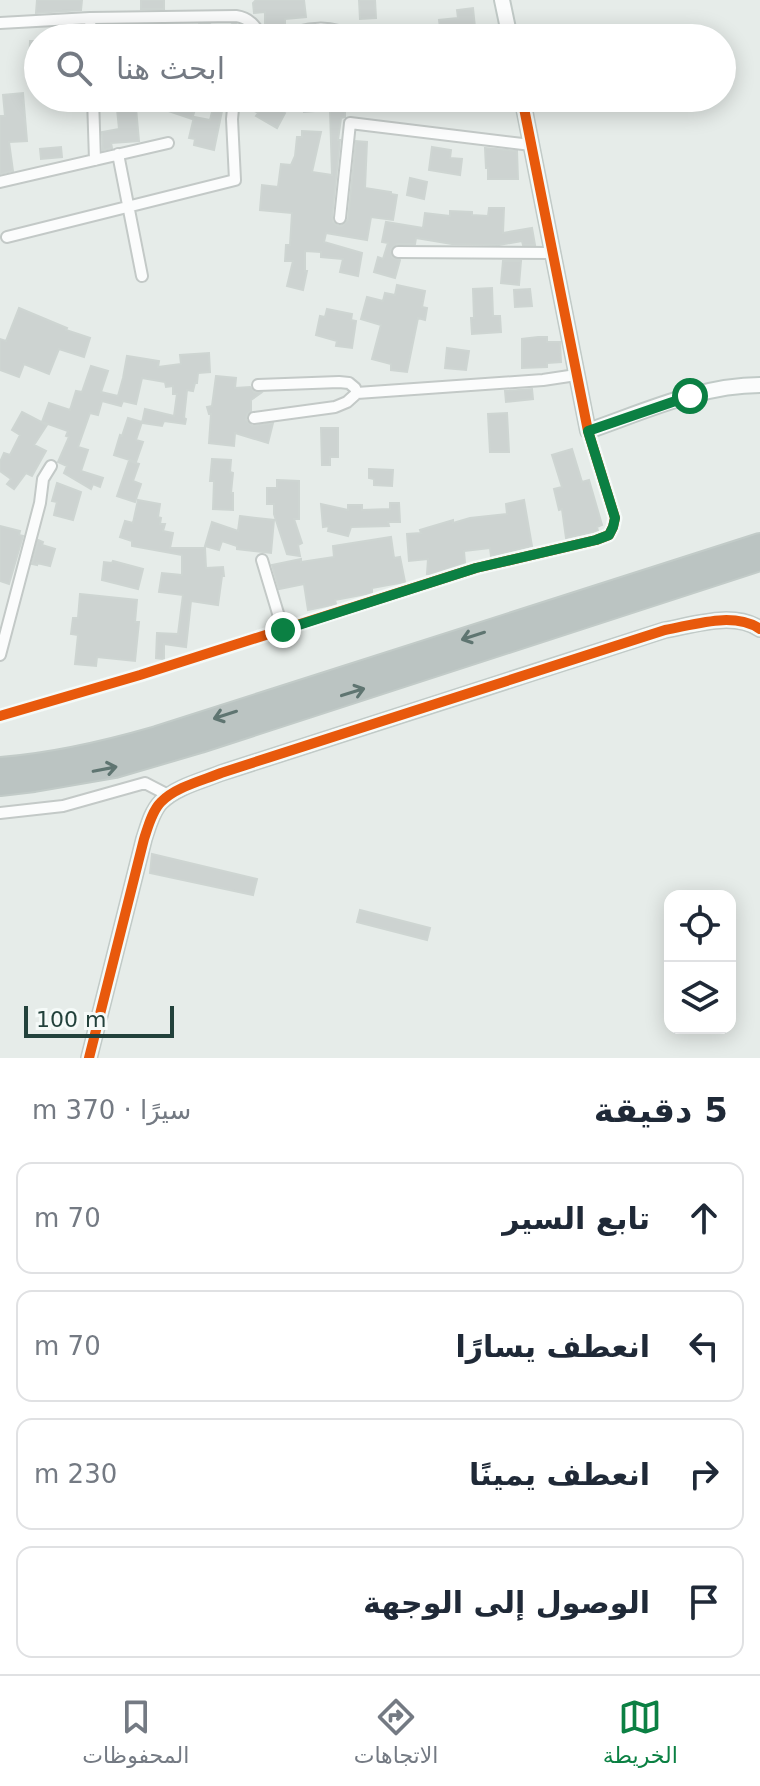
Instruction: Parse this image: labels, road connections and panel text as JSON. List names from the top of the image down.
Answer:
{
  "scale_bar": "100 m",
  "page": {
    "search": "ابحث هنا",
    "scale": "100 m",
    "heading": ["5 دقيقة", "سيرًا · 370 m"],
    "list": [
      ["تابع السير", "70 m"],
      ["انعطف يسارًا", "70 m"],
      ["انعطف يمينًا", "230 m"],
      "الوصول إلى الوجهة"
    ],
    "nav": ["الخريطة", "الاتجاهات", "المحفوظات"]
  }
}
